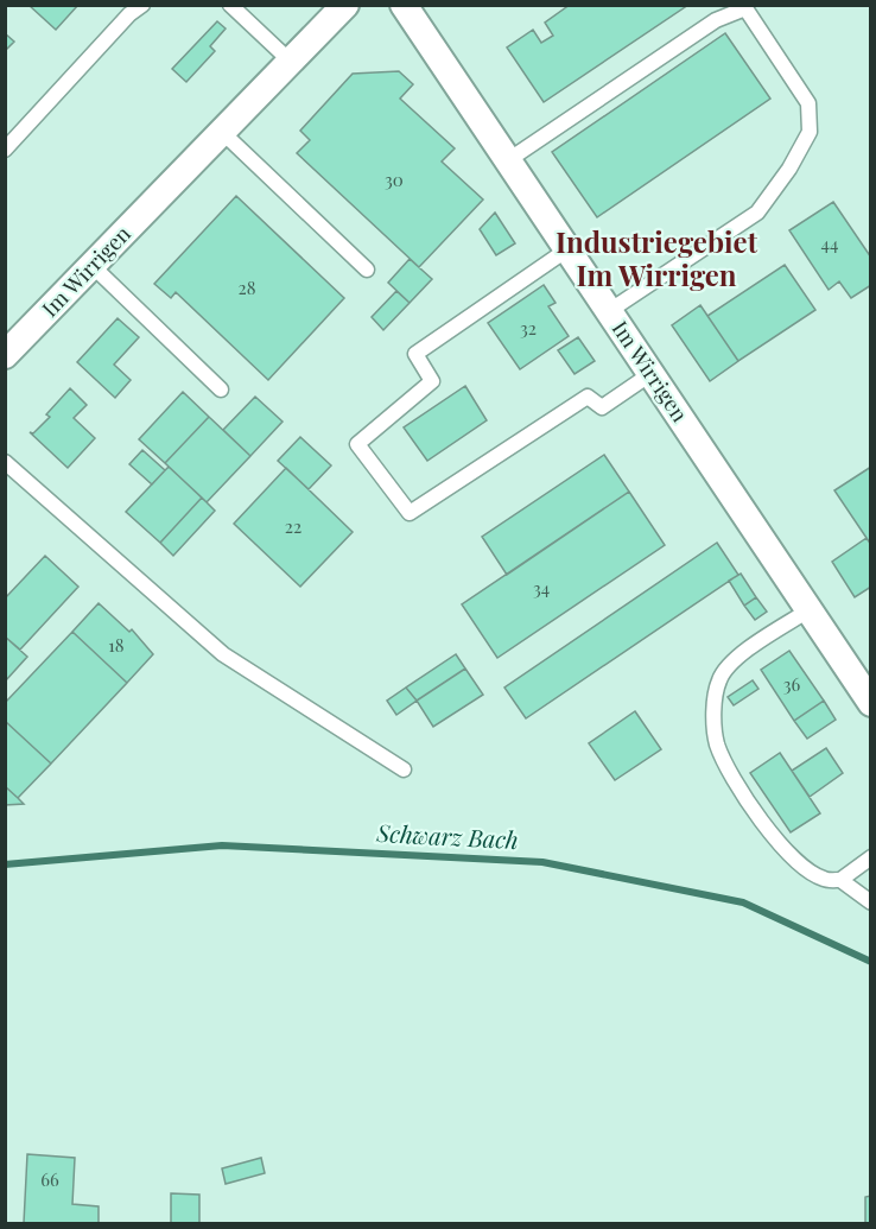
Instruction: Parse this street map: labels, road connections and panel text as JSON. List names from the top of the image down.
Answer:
{
  "streets": {
    "street": ["Im Wirrigen"]
  },
  "districts": ["Industriegebiet Im Wirrigen"],
  "water": ["Schwarz Bach"],
  "house_numbers": [
    "30",
    "44",
    "28",
    "32",
    "22",
    "34",
    "18",
    "36",
    "66"
  ]
}
